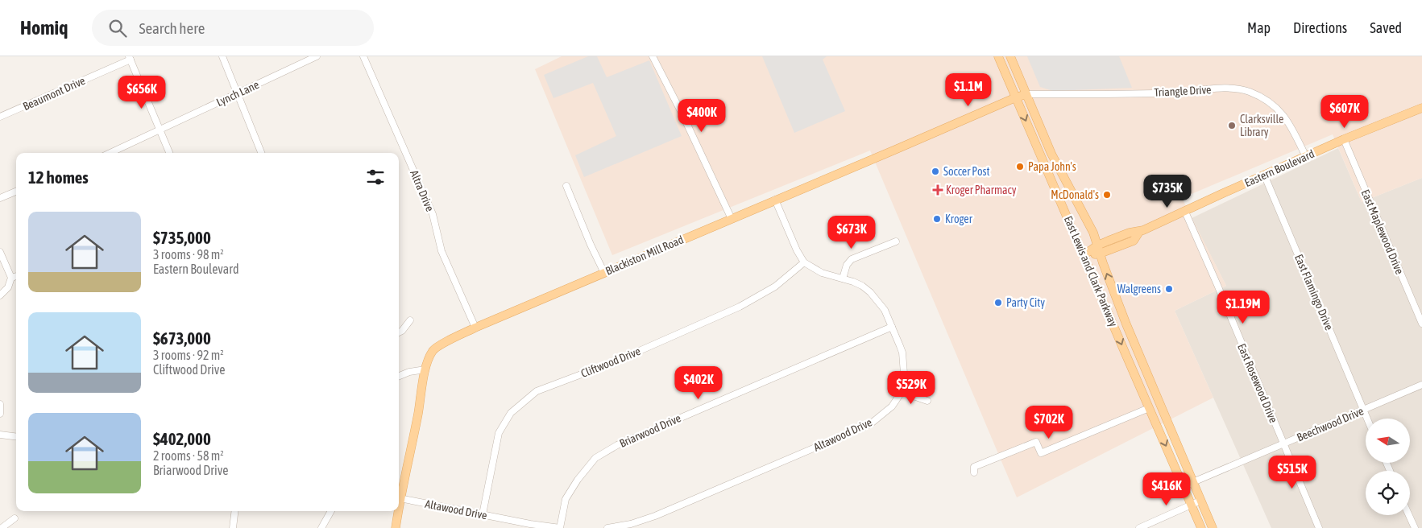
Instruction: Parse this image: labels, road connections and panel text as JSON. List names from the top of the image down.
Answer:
{
  "streets": {
    "main road": ["Eastern Boulevard", "Blackiston Mill Road", "East Lewis and Clark Parkway"],
    "street": [
      "Triangle Drive",
      "Beaumont Drive",
      "Lynch Lane",
      "Altra Drive",
      "East Maplewood Drive",
      "East Flamingo Drive",
      "Cliftwood Drive",
      "East Rosewood Drive",
      "Beechwood Drive",
      "Briarwood Drive",
      "Altawood Drive"
    ]
  },
  "crossings": [
    ["Triangle Drive", "Eastern Boulevard"],
    ["Triangle Drive", "Blackiston Mill Road"],
    ["Triangle Drive", "East Lewis and Clark Parkway"],
    ["Eastern Boulevard", "East Maplewood Drive"],
    ["Eastern Boulevard", "East Lewis and Clark Parkway"],
    ["Eastern Boulevard", "East Flamingo Drive"],
    ["Eastern Boulevard", "East Rosewood Drive"],
    ["Altra Drive", "Blackiston Mill Road"],
    ["Blackiston Mill Road", "East Lewis and Clark Parkway"],
    ["East Lewis and Clark Parkway", "Beechwood Drive"],
    ["East Flamingo Drive", "Beechwood Drive"],
    ["Cliftwood Drive", "Altawood Drive"],
    ["East Rosewood Drive", "Beechwood Drive"],
    ["Briarwood Drive", "Altawood Drive"]
  ],
  "places": {
    "other": [
      "Clarksville Library",
      "Papa John's",
      "Soccer Post",
      "McDonald's",
      "Kroger",
      "Walgreens",
      "Party City"
    ],
    "health": ["Kroger Pharmacy"]
  },
  "north": "left",
  "page": {
    "header": "Homiq",
    "search": "Search here",
    "nav": ["Map", "Directions", "Saved"],
    "price": [
      "$1.1M",
      "$656K",
      "$607K",
      "$400K",
      "$735K",
      "$673K",
      "$1.19M",
      "$402K",
      "$529K",
      "$702K",
      "$515K",
      "$416K"
    ],
    "heading": "12 homes",
    "list": [
      {
        "name": "$735,000",
        "note": "3 rooms · 98 m² · Eastern Boulevard"
      },
      {
        "name": "$673,000",
        "note": "3 rooms · 92 m² · Cliftwood Drive"
      },
      {
        "name": "$402,000",
        "note": "2 rooms · 58 m² · Briarwood Drive"
      }
    ]
  }
}
